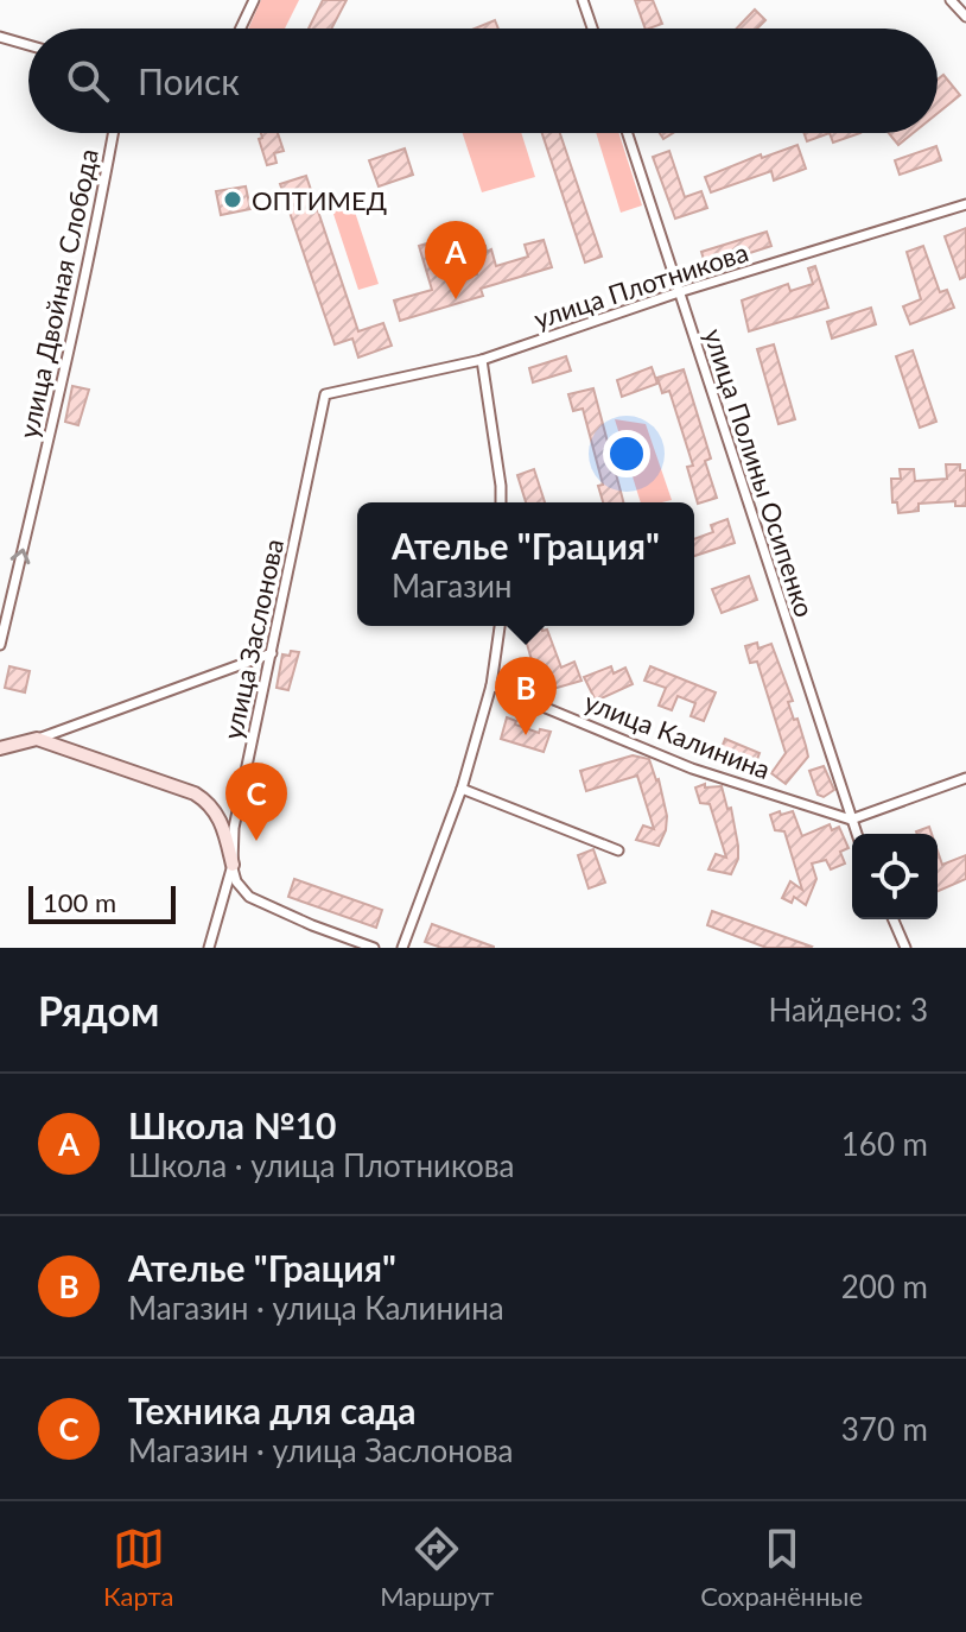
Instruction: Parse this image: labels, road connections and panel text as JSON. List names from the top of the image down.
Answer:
{
  "streets": {
    "street": [
      "улица Плотникова",
      "улица Двойная Слобода",
      "улица Полины Осипенко",
      "улица Заслонова",
      "улица Калинина"
    ]
  },
  "crossings": [
    ["улица Плотникова", "улица Полины Осипенко"],
    ["улица Плотникова", "улица Заслонова"],
    ["улица Полины Осипенко", "улица Калинина"]
  ],
  "one_way": ["улица Двойная Слобода"],
  "places": ["ОПТИМЕД"],
  "scale_bar": "100 m",
  "page": {
    "search": "Поиск",
    "pins": ["A", "B", "C"],
    "popup": ["Ателье \"Грация\"", "Магазин"],
    "scale": "100 m",
    "heading": ["Рядом", "Найдено: 3"],
    "list": [
      {
        "mark": "A",
        "name": "Школа №10",
        "note": "Школа · улица Плотникова",
        "value": "160 m"
      },
      {
        "mark": "B",
        "name": "Ателье \"Грация\"",
        "note": "Магазин · улица Калинина",
        "value": "200 m"
      },
      {
        "mark": "C",
        "name": "Техника для сада",
        "note": "Магазин · улица Заслонова",
        "value": "370 m"
      }
    ],
    "nav": ["Карта", "Маршрут", "Сохранённые"]
  }
}
